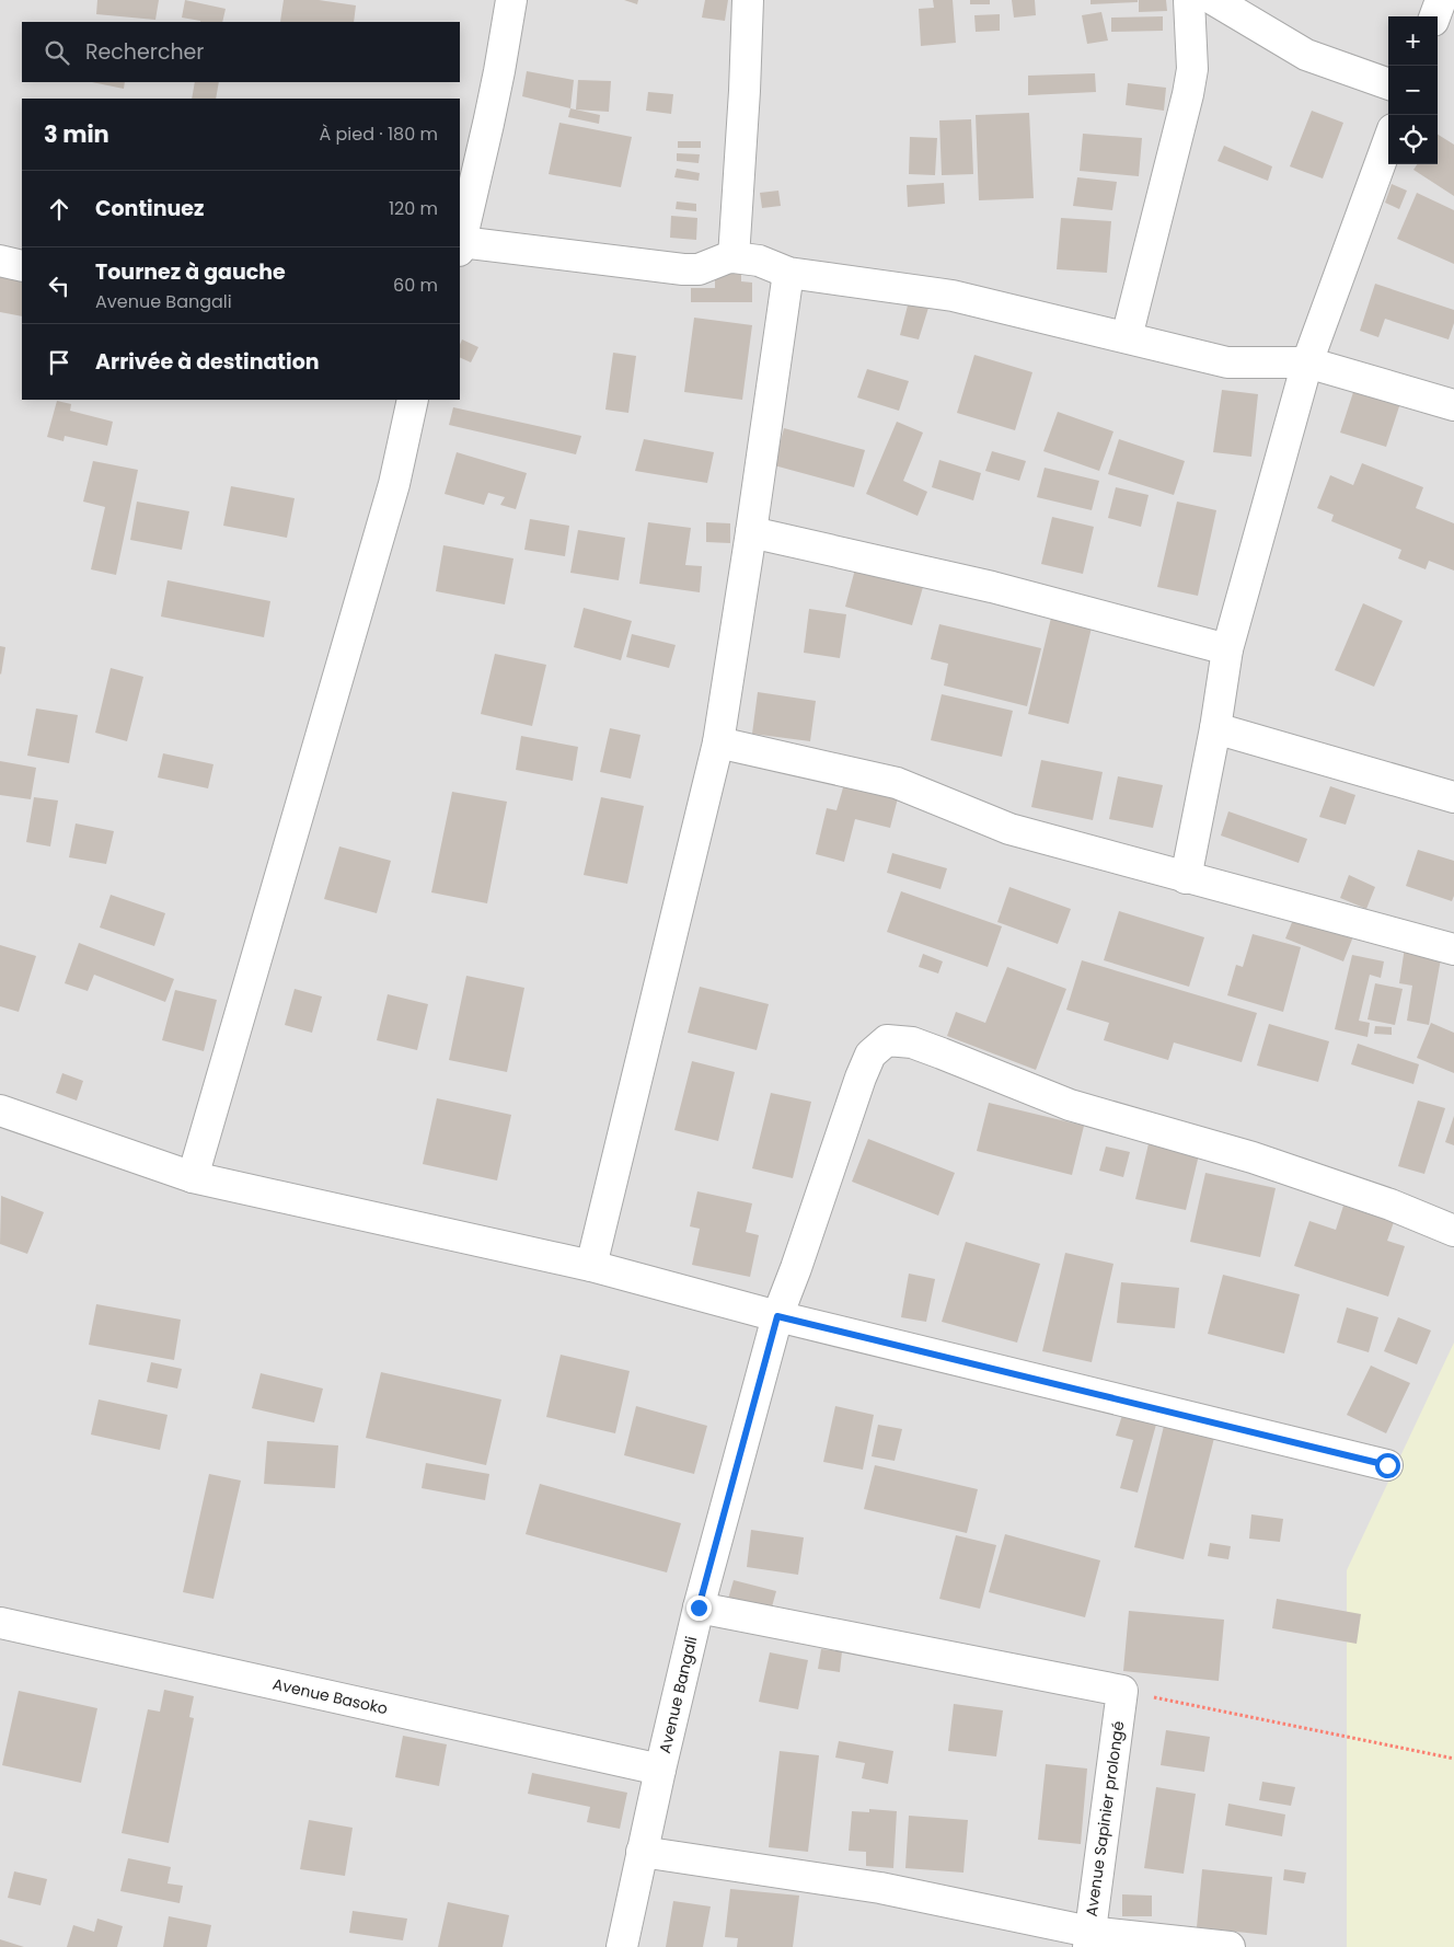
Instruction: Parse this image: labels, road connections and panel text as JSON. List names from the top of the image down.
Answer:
{
  "streets": {
    "street": ["Avenue Bangali", "Avenue Basoko", "Avenue Sapinier prolongé"]
  },
  "crossings": [
    ["Avenue Bangali", "Avenue Basoko"]
  ],
  "page": {
    "map_buttons": ["+", "−"],
    "search": "Rechercher",
    "heading": ["3 min", "À pied · 180 m"],
    "list": [
      ["Continuez", "120 m"],
      ["Tournez à gauche", "Avenue Bangali", "60 m"],
      "Arrivée à destination"
    ]
  }
}
